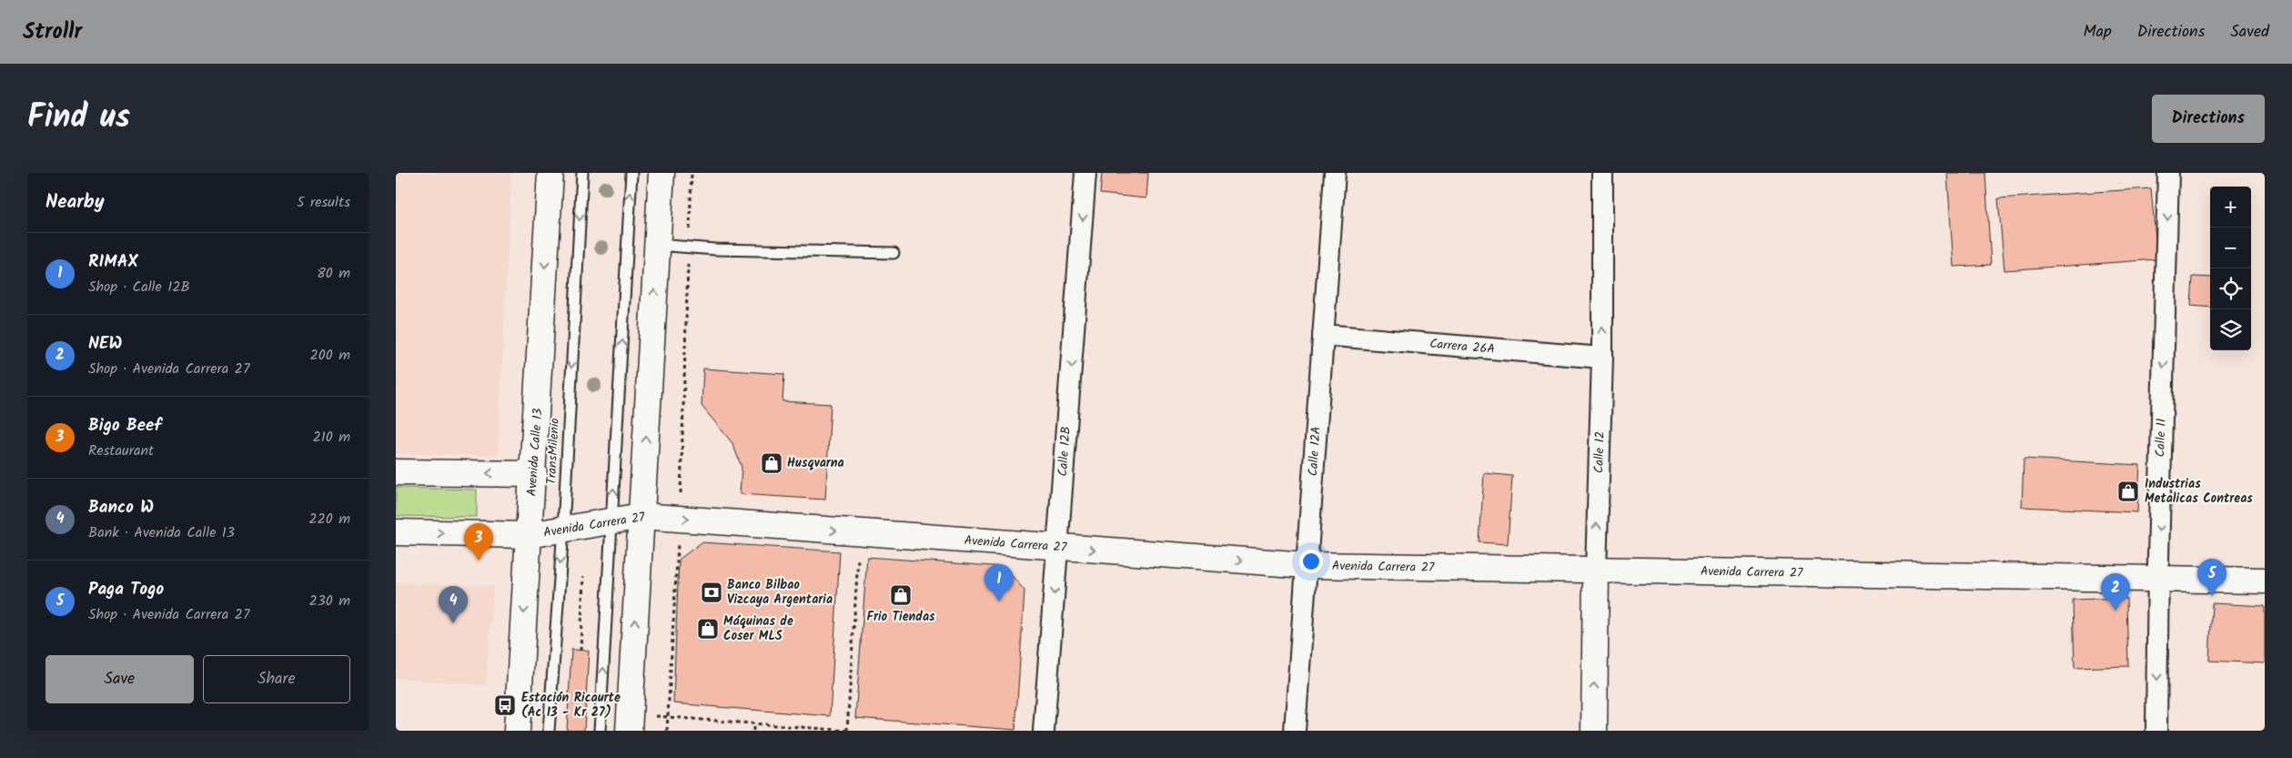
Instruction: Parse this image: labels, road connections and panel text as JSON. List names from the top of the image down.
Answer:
{
  "streets": {
    "main road": ["Avenida Calle 13", "Calle 12", "Avenida Carrera 27"],
    "street": [
      "Carrera 26A",
      "Calle 11",
      "Calle 12B",
      "Calle 12A"
    ],
    "lane": ["TransMilenio"]
  },
  "crossings": [
    ["Carrera 26A", "Calle 12A"],
    ["Carrera 26A", "Calle 12"],
    ["Calle 11", "Avenida Carrera 27"],
    ["TransMilenio", "Avenida Carrera 27"],
    ["Calle 12B", "Avenida Carrera 27"],
    ["Calle 12A", "Avenida Carrera 27"],
    ["Avenida Calle 13", "Avenida Carrera 27"],
    ["Calle 12", "Avenida Carrera 27"]
  ],
  "one_way": ["Calle 11", "Calle 12B", "Calle 12"],
  "places": {
    "shop": [
      "Husqvarna",
      "Industrias Metalicas Contreas",
      "Frio Tiendas",
      "Máquinas de Coser MLS"
    ],
    "bank": ["Banco Bilbao Vizcaya Argentaria"],
    "bus stop": ["Estación Ricaurte (Ac 13 - Kr 27)"]
  },
  "page": {
    "header": "Strollr",
    "nav": ["Map", "Directions", "Saved"],
    "title": "Find us",
    "buttons": [
      "Directions",
      ["Save", "Share"]
    ],
    "heading": ["Nearby", "5 results"],
    "map_buttons": ["+", "−"],
    "list": [
      {
        "mark": "1",
        "name": "RIMAX",
        "note": "Shop · Calle 12B",
        "value": "80 m"
      },
      {
        "mark": "2",
        "name": "NEW",
        "note": "Shop · Avenida Carrera 27",
        "value": "200 m"
      },
      {
        "mark": "3",
        "name": "Bigo Beef",
        "note": "Restaurant",
        "value": "210 m"
      },
      {
        "mark": "4",
        "name": "Banco W",
        "note": "Bank · Avenida Calle 13",
        "value": "220 m"
      },
      {
        "mark": "5",
        "name": "Paga Togo",
        "note": "Shop · Avenida Carrera 27",
        "value": "230 m"
      }
    ],
    "pins": [
      "3",
      "5",
      "1",
      "2",
      "4"
    ]
  }
}
